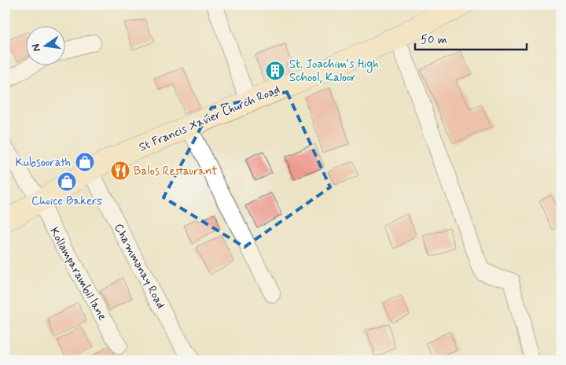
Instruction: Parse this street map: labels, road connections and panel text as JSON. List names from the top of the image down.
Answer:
{
  "streets": {
    "street": ["St Francis Xavier Church Road", "Chammanay Road", "Kollamparambil lane"]
  },
  "crossings": [
    ["St Francis Xavier Church Road", "Chammanay Road"],
    ["St Francis Xavier Church Road", "Kollamparambil lane"]
  ],
  "places": {
    "building": ["St. Joachim's High School, Kaloor"],
    "shop": ["Kubsoorath", "Choice Bakers"],
    "restaurant": ["Balos Restaurant"]
  },
  "scale_bar": "50 m",
  "north": "left"
}
